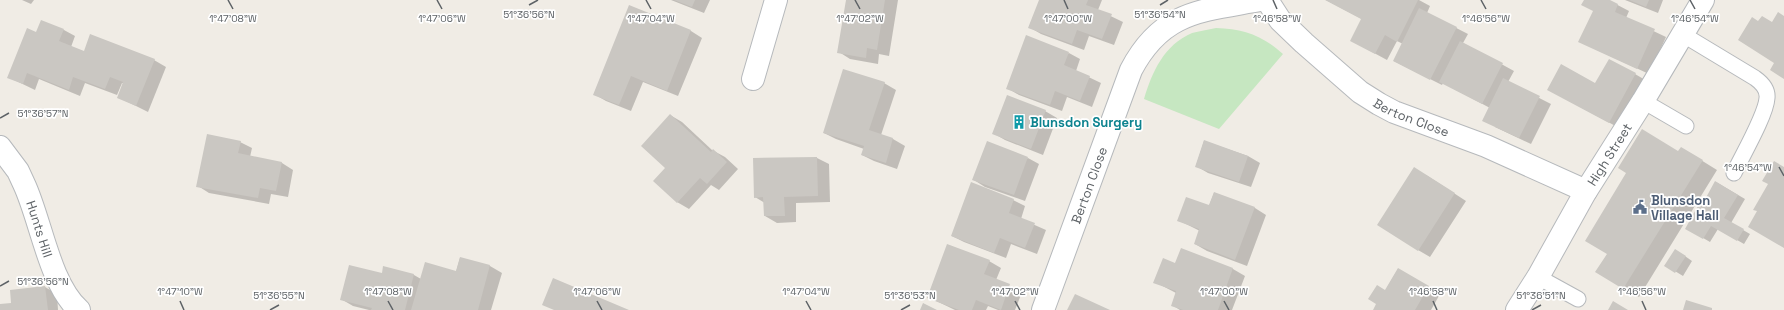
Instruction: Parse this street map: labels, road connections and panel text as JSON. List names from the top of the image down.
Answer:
{
  "streets": {
    "street": ["Berton Close", "High Street", "Hunts Hill"]
  },
  "crossings": [
    ["Berton Close", "High Street"]
  ],
  "places": {
    "building": ["Blunsdon Surgery"],
    "public building": ["Blunsdon Village Hall"]
  },
  "coordinates": [
    "51°36'56\"N",
    "51°36'54\"N",
    "1°47'08\"W",
    "1°47'06\"W",
    "1°47'04\"W",
    "1°47'02\"W",
    "1°47'00\"W",
    "1°46'58\"W",
    "1°46'56\"W",
    "1°46'54\"W",
    "51°36'57\"N",
    "1°47'10\"W",
    "51°36'55\"N",
    "51°36'53\"N",
    "51°36'51\"N"
  ]
}
